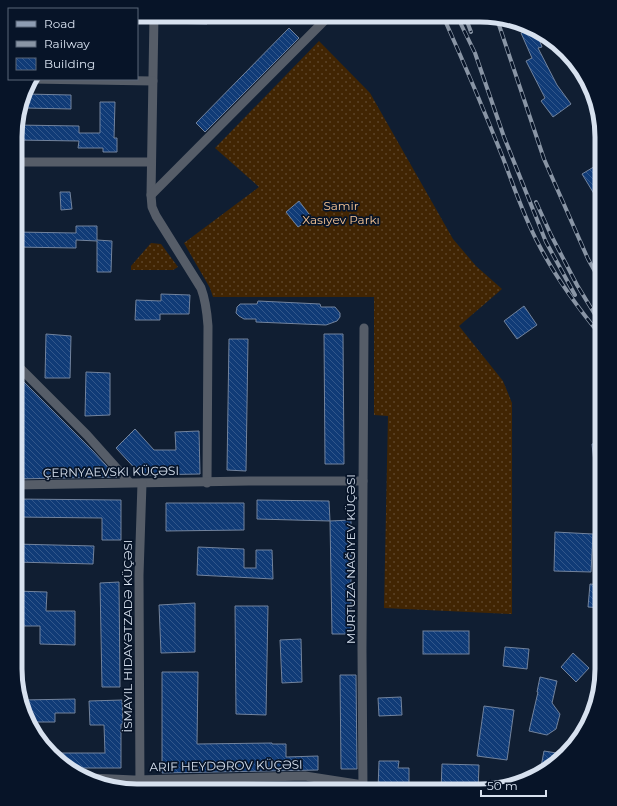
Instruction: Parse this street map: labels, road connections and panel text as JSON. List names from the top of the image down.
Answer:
{
  "streets": {
    "street": ["ÇERNYAEVSKI KÜÇƏSI", "ARIF HEYDƏROV KÜÇƏSI"]
  },
  "parks": ["Samir Xasıyev Parkı"],
  "legend": ["Road", "Railway", "Building"],
  "scale_bar": "50 m"
}
